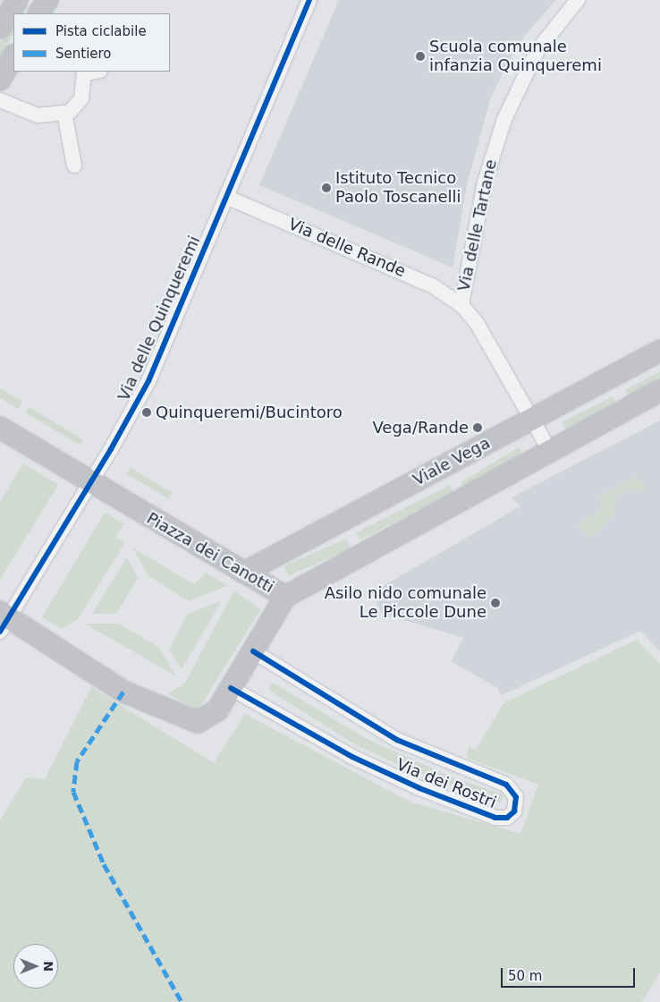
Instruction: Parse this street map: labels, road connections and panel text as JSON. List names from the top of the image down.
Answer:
{
  "streets": {
    "street": [
      "Via delle Tartane",
      "Via delle Rande",
      "Via delle Quinqueremi",
      "Viale Vega",
      "Piazza dei Canotti",
      "Via dei Rostri"
    ]
  },
  "crossings": [
    ["Via delle Tartane", "Via delle Rande"],
    ["Via delle Tartane", "Viale Vega"],
    ["Via delle Rande", "Via delle Quinqueremi"],
    ["Via delle Quinqueremi", "Piazza dei Canotti"],
    ["Viale Vega", "Piazza dei Canotti"],
    ["Piazza dei Canotti", "Via dei Rostri"]
  ],
  "places": [
    "Scuola comunale infanzia Quinqueremi",
    "Istituto Tecnico Paolo Toscanelli",
    "Quinqueremi/Bucintoro",
    "Vega/Rande",
    "Asilo nido comunale Le Piccole Dune"
  ],
  "legend": ["Pista ciclabile", "Sentiero"],
  "scale_bar": "50 m",
  "north": "right"
}
